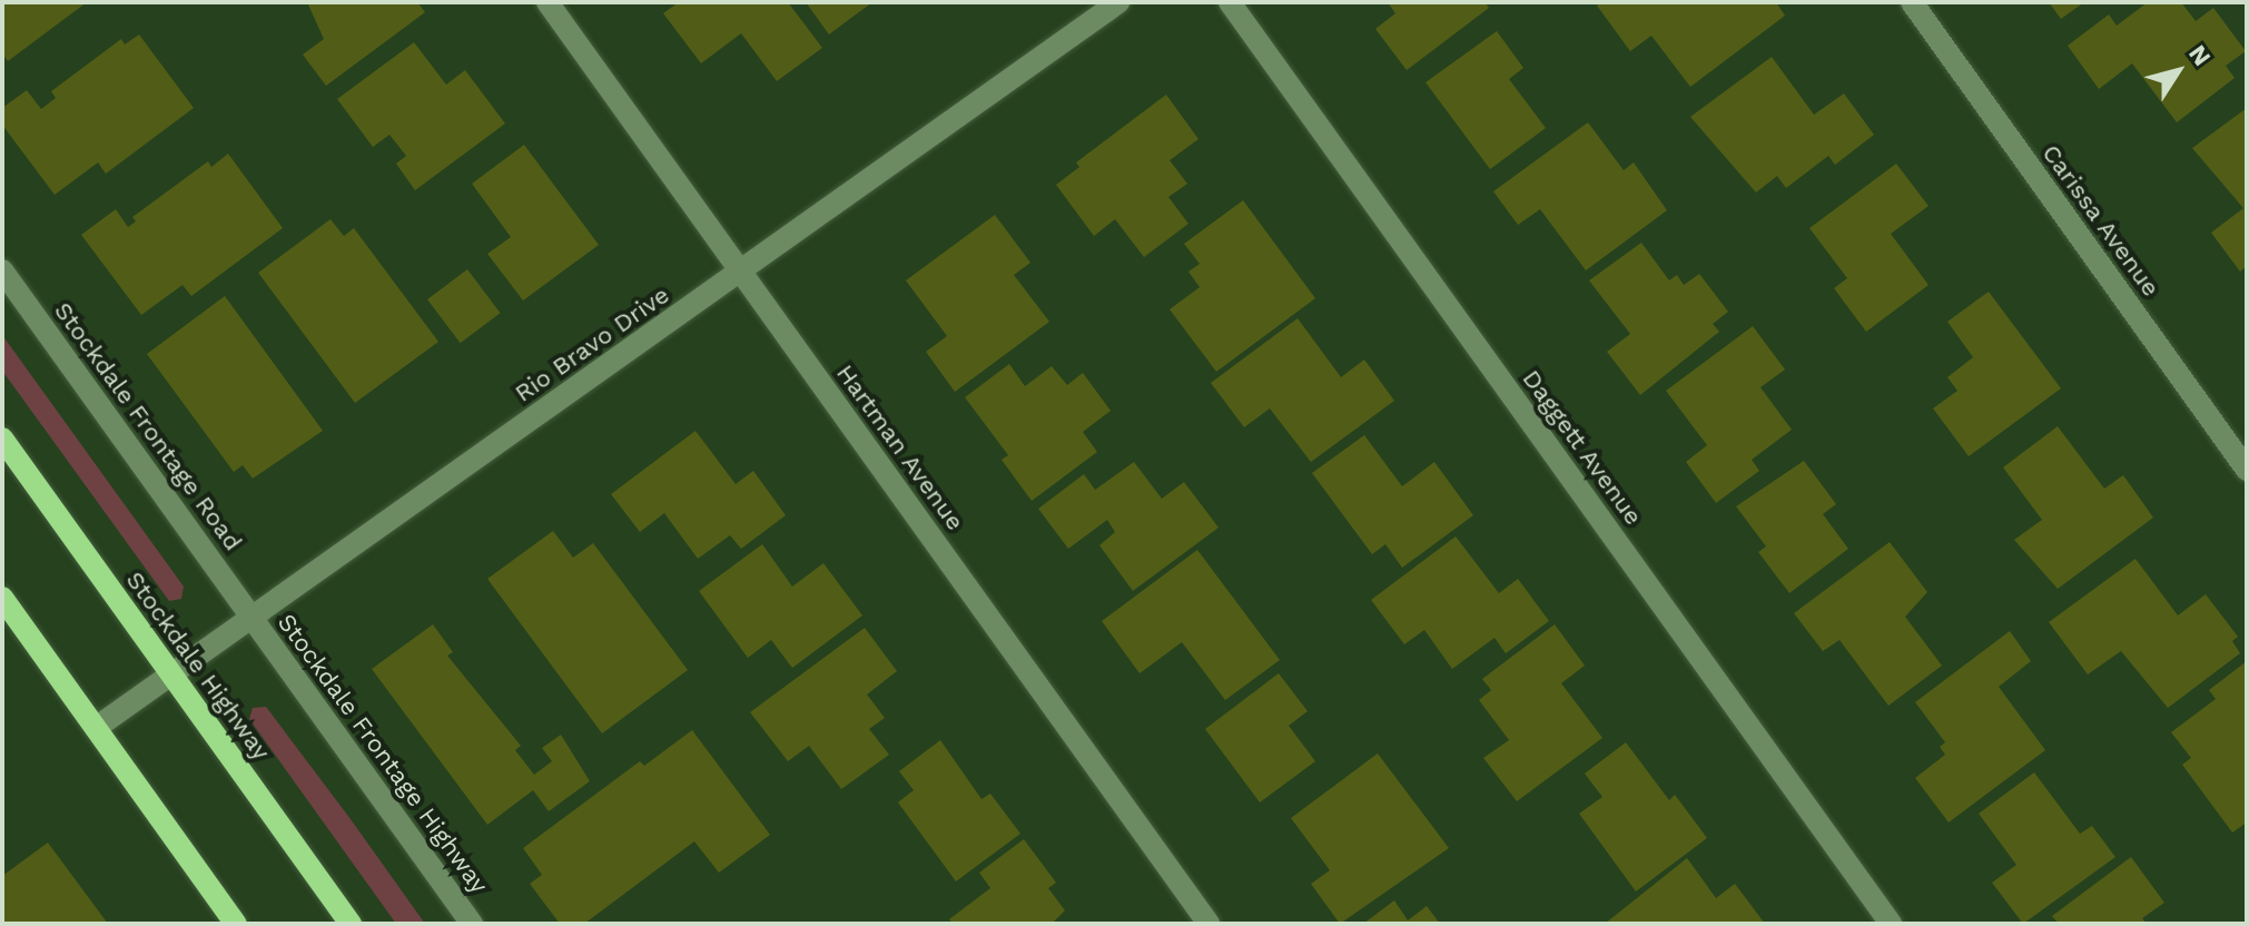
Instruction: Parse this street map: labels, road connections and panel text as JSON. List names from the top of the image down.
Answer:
{
  "streets": {
    "main road": ["Stockdale Highway"],
    "street": [
      "Carissa Avenue",
      "Rio Bravo Drive",
      "Stockdale Frontage Road",
      "Hartman Avenue",
      "Daggett Avenue",
      "Stockdale Frontage Highway"
    ]
  },
  "crossings": [
    ["Rio Bravo Drive", "Stockdale Frontage Road"],
    ["Rio Bravo Drive", "Hartman Avenue"],
    ["Rio Bravo Drive", "Stockdale Highway"],
    ["Rio Bravo Drive", "Stockdale Frontage Highway"],
    ["Stockdale Frontage Road", "Stockdale Frontage Highway"]
  ],
  "north": "top right"
}
